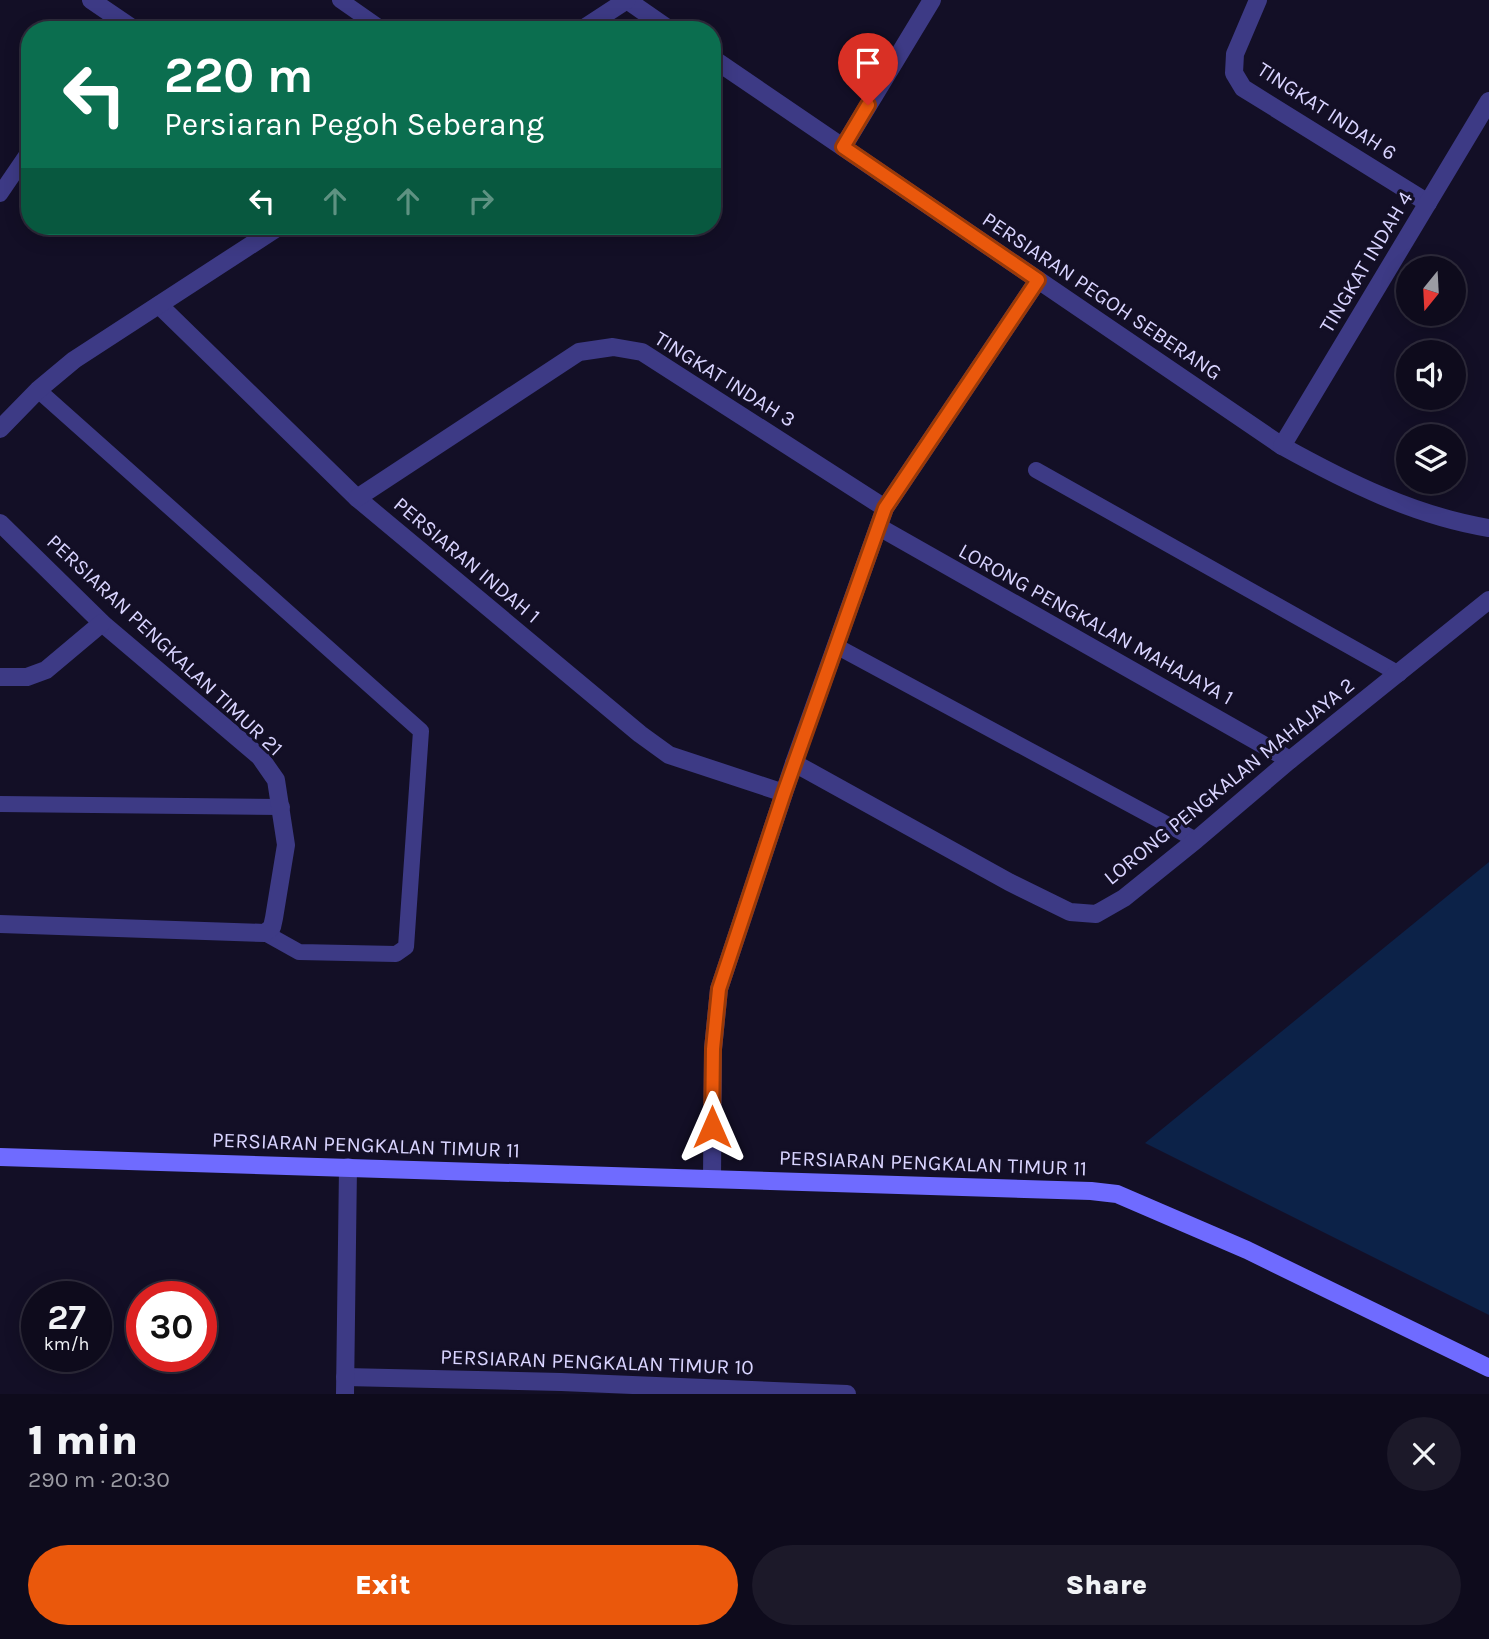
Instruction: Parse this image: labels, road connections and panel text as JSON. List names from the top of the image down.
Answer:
{
  "streets": {
    "street": [
      "TINGKAT INDAH 6",
      "TINGKAT INDAH 4",
      "PERSIARAN PEGOH SEBERANG",
      "TINGKAT INDAH 3",
      "PERSIARAN INDAH 1",
      "LORONG PENGKALAN MAHAJAYA 1",
      "PERSIARAN PENGKALAN TIMUR 21",
      "LORONG PENGKALAN MAHAJAYA 2",
      "PERSIARAN PENGKALAN TIMUR 11",
      "PERSIARAN PENGKALAN TIMUR 10"
    ]
  },
  "crossings": [
    ["TINGKAT INDAH 6", "TINGKAT INDAH 4"],
    ["TINGKAT INDAH 4", "PERSIARAN PEGOH SEBERANG"],
    ["TINGKAT INDAH 3", "PERSIARAN INDAH 1"],
    ["LORONG PENGKALAN MAHAJAYA 1", "LORONG PENGKALAN MAHAJAYA 2"]
  ],
  "north": "bottom",
  "page": {
    "turn": ["220 m", "Persiaran Pegoh Seberang"],
    "speed": "27 km/h",
    "limit": "30",
    "heading": ["1 min", "290 m · 20:30"],
    "buttons": ["Exit", "Share"]
  }
}
